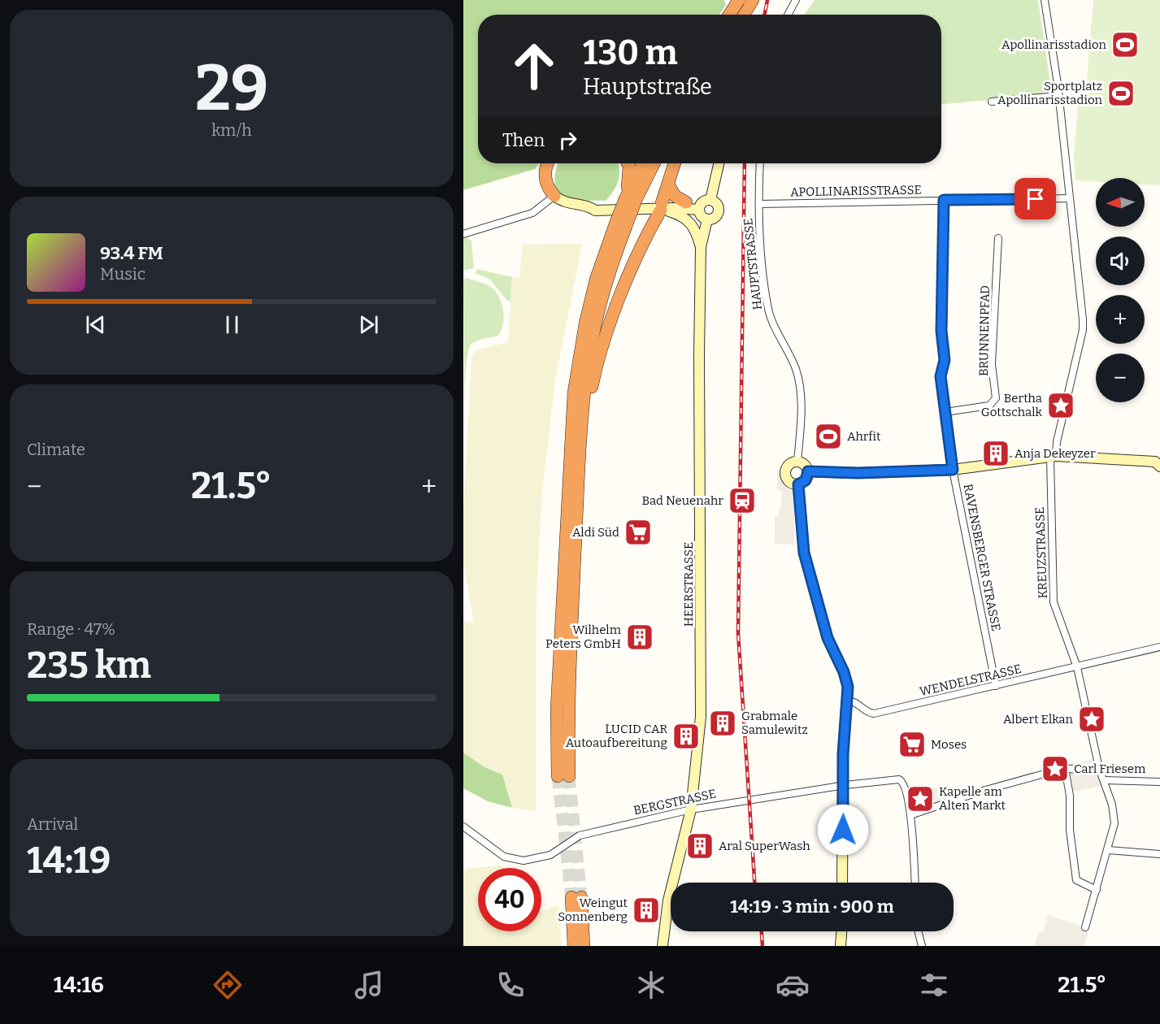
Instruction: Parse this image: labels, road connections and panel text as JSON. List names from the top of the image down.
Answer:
{
  "streets": {
    "main road": ["HEERSTRASSE"],
    "street": [
      "APOLLINARISSTRASSE",
      "HAUPTSTRASSE",
      "BRUNNENPFAD",
      "KREUZSTRASSE",
      "RAVENSBERGER STRASSE",
      "WENDELSTRASSE",
      "BERGSTRASSE"
    ]
  },
  "crossings": [
    ["APOLLINARISSTRASSE", "HAUPTSTRASSE"],
    ["APOLLINARISSTRASSE", "KREUZSTRASSE"],
    ["APOLLINARISSTRASSE", "RAVENSBERGER STRASSE"],
    ["BRUNNENPFAD", "RAVENSBERGER STRASSE"],
    ["KREUZSTRASSE", "WENDELSTRASSE"],
    ["RAVENSBERGER STRASSE", "WENDELSTRASSE"],
    ["HEERSTRASSE", "BERGSTRASSE"]
  ],
  "places": {
    "sports": ["Apollinarisstadion", "Sportplatz Apollinarisstadion", "Ahrfit"],
    "place": [
      "Bertha Gottschalk",
      "Albert Elkan",
      "Carl Friesem",
      "Kapelle am Alten Markt"
    ],
    "building": [
      "Anja Dekeyzer",
      "Wilhelm Peters GmbH",
      "Grabmale Samulewitz",
      "LUCID CAR Autoaufbereitung",
      "Aral SuperWash",
      "Weingut Sonnenberg"
    ],
    "station": ["Bad Neuenahr"],
    "supermarket": ["Aldi Süd", "Moses"]
  },
  "north": "left",
  "page": {
    "tile": [
      ["29", "km/h"],
      "Climate",
      ["Range · 47%", "235 km"],
      ["Arrival", "14:19"]
    ],
    "turn": ["130 m", "Hauptstraße"],
    "then": "Then",
    "map_buttons": ["+", "−"],
    "song": ["93.4 FM", "Music"],
    "heat": ["−", "21.5°", "+"],
    "limit": "40",
    "trip": "14:19 · 3 min · 900 m",
    "tabs": ["14:16", "21.5°"]
  }
}
